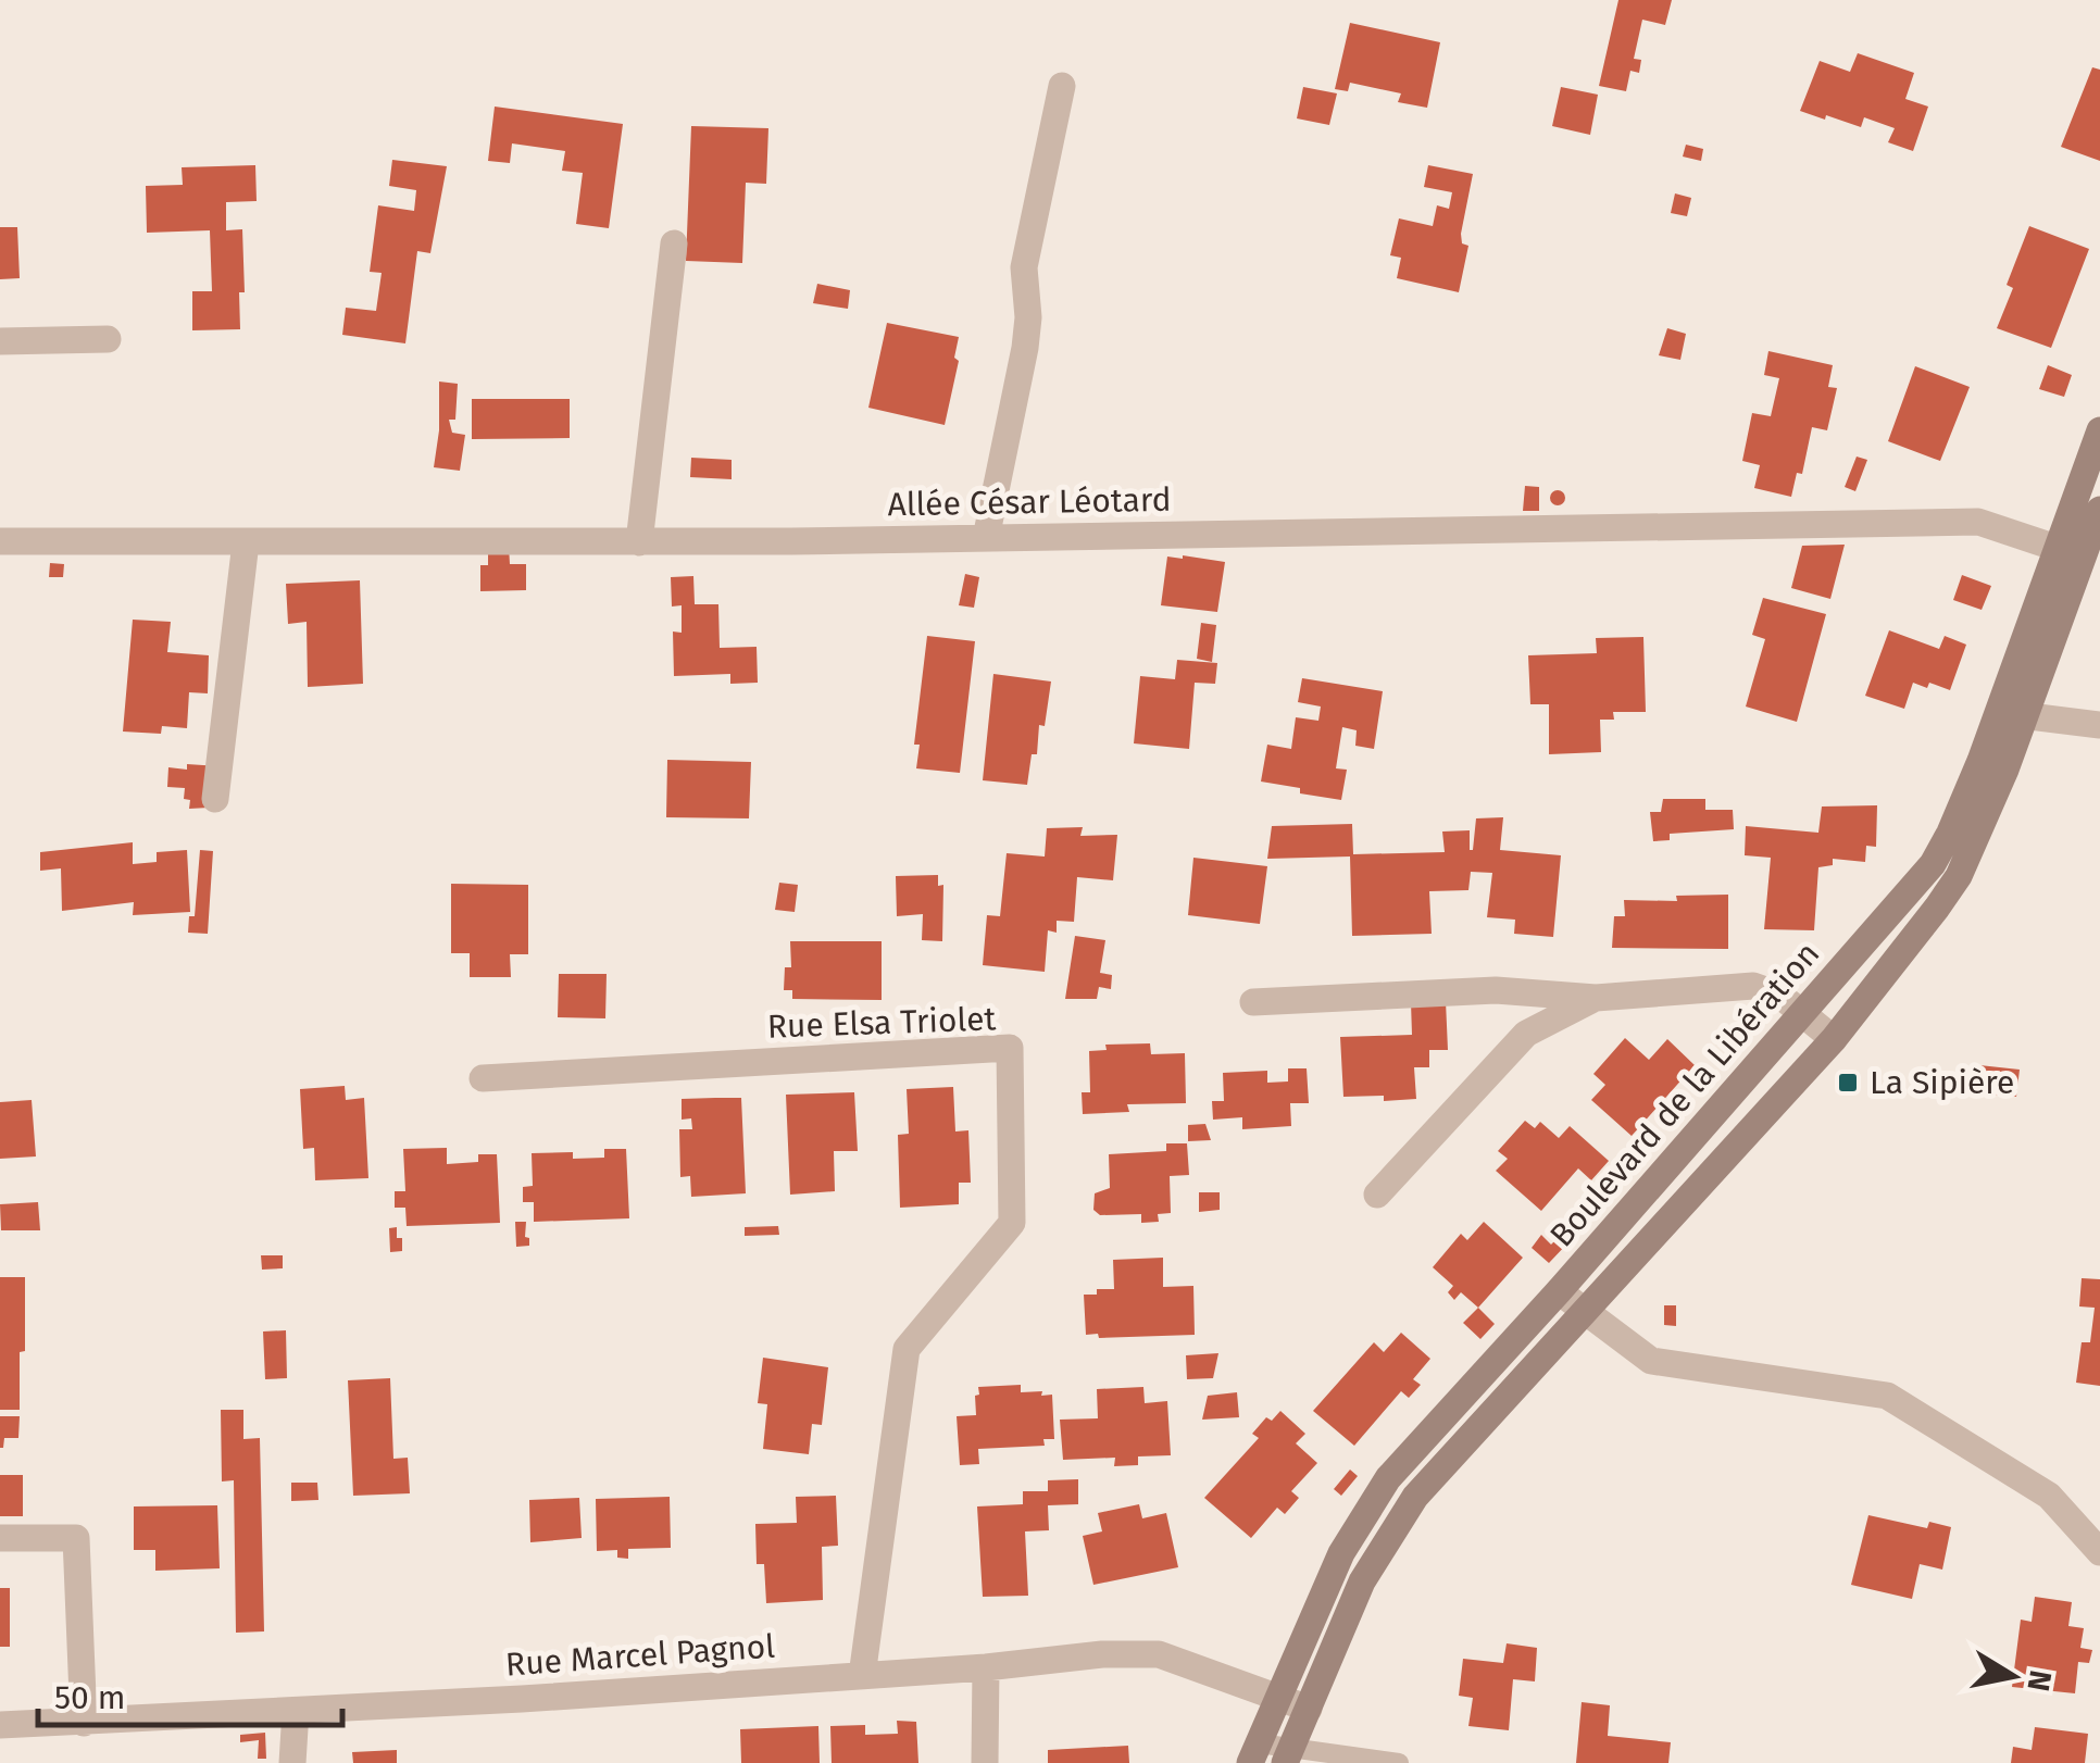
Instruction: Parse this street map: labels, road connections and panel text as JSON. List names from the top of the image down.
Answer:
{
  "streets": {
    "street": [
      "Allée César Léotard",
      "Rue Elsa Triolet",
      "Boulevard de la Libération",
      "Rue Marcel Pagnol"
    ]
  },
  "crossings": [
    ["Allée César Léotard", "Boulevard de la Libération"],
    ["Rue Elsa Triolet", "Rue Marcel Pagnol"],
    ["Boulevard de la Libération", "Rue Marcel Pagnol"]
  ],
  "places": {
    "transit": ["La Sipière"]
  },
  "scale_bar": "50 m",
  "north": "right"
}
